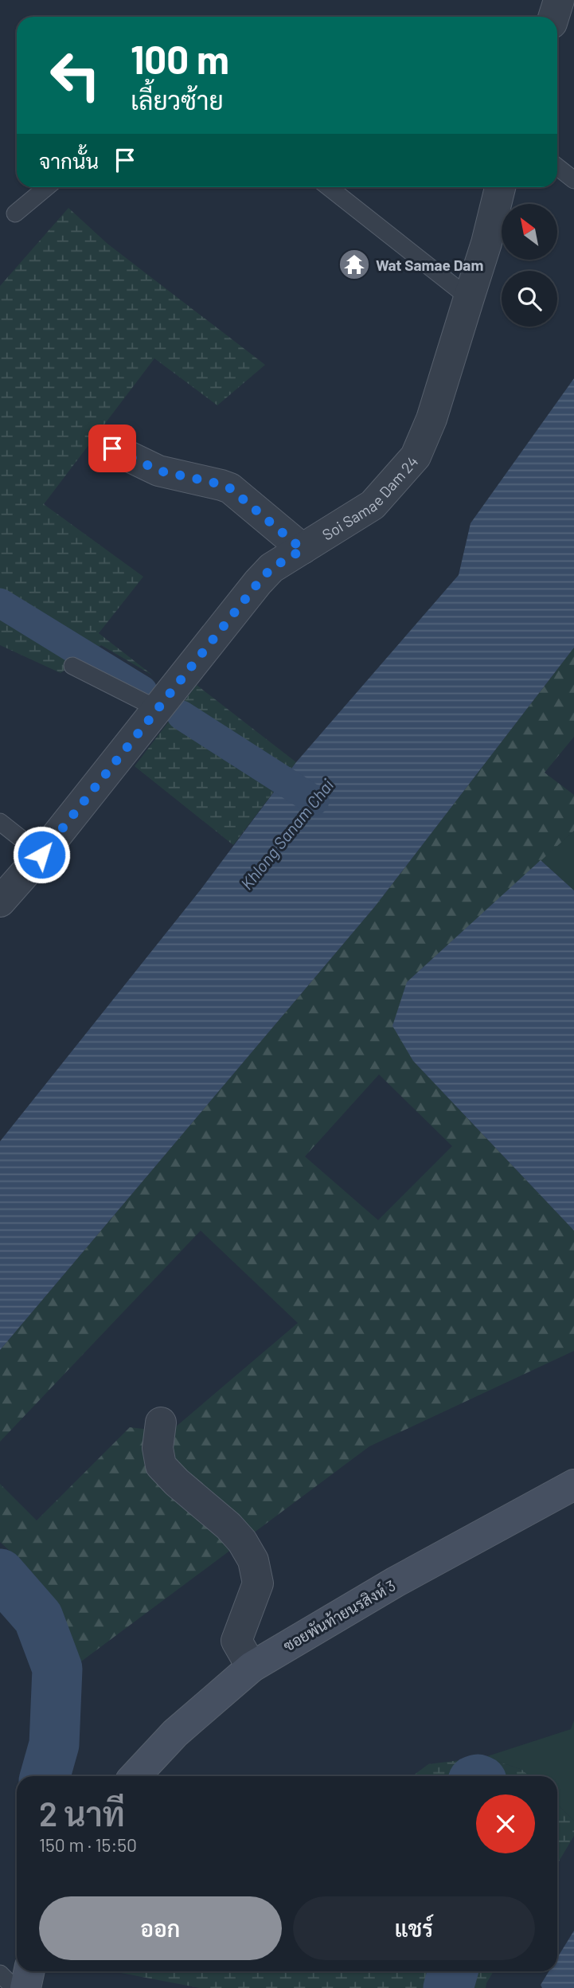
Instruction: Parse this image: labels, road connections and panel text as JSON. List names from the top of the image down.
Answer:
{
  "streets": {
    "street": ["Soi Samae Dam 24", "ซอยพันท้ายนรสิงห์ 3"]
  },
  "water": ["Khlong Sanam Chai"],
  "places": {
    "temple": ["Wat Samae Dam"]
  },
  "north": "top left",
  "page": {
    "turn": ["100 m", "เลี้ยวซ้าย"],
    "then": "จากนั้น",
    "heading": ["2 นาที", "150 m · 15:50"],
    "buttons": ["ออก", "แชร์"]
  }
}
